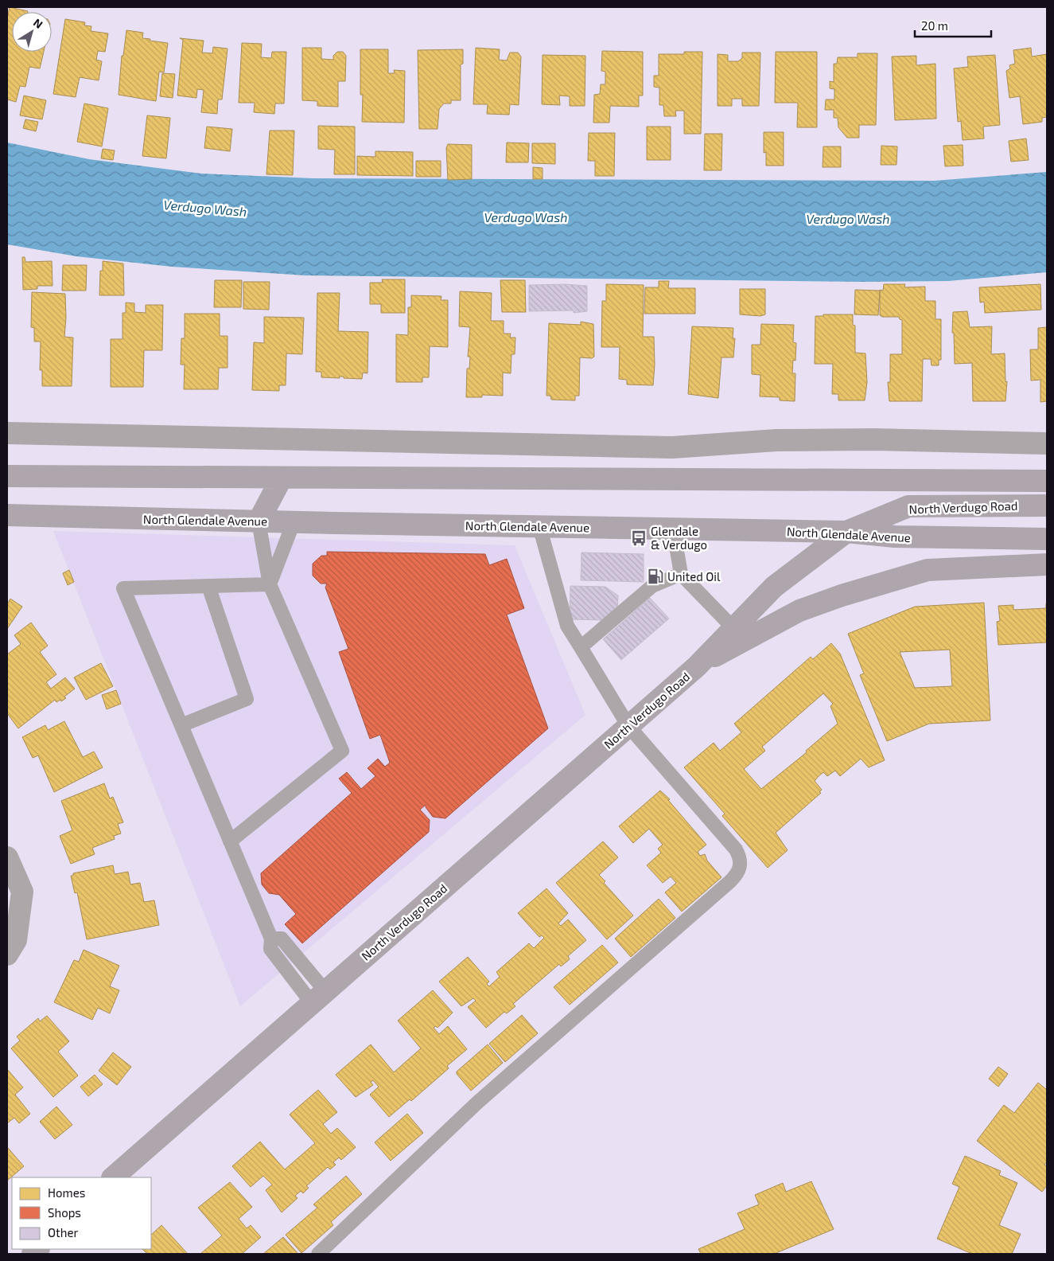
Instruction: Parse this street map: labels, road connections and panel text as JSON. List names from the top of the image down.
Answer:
{
  "streets": {
    "main road": ["North Verdugo Road", "North Glendale Avenue"]
  },
  "crossings": [
    ["North Verdugo Road", "North Glendale Avenue"]
  ],
  "water": ["Verdugo Wash"],
  "places": {
    "bus stop": ["Glendale & Verdugo"],
    "fuel station": ["United Oil"]
  },
  "legend": ["Homes", "Shops", "Other"],
  "scale_bar": "20 m",
  "north": "top right"
}
